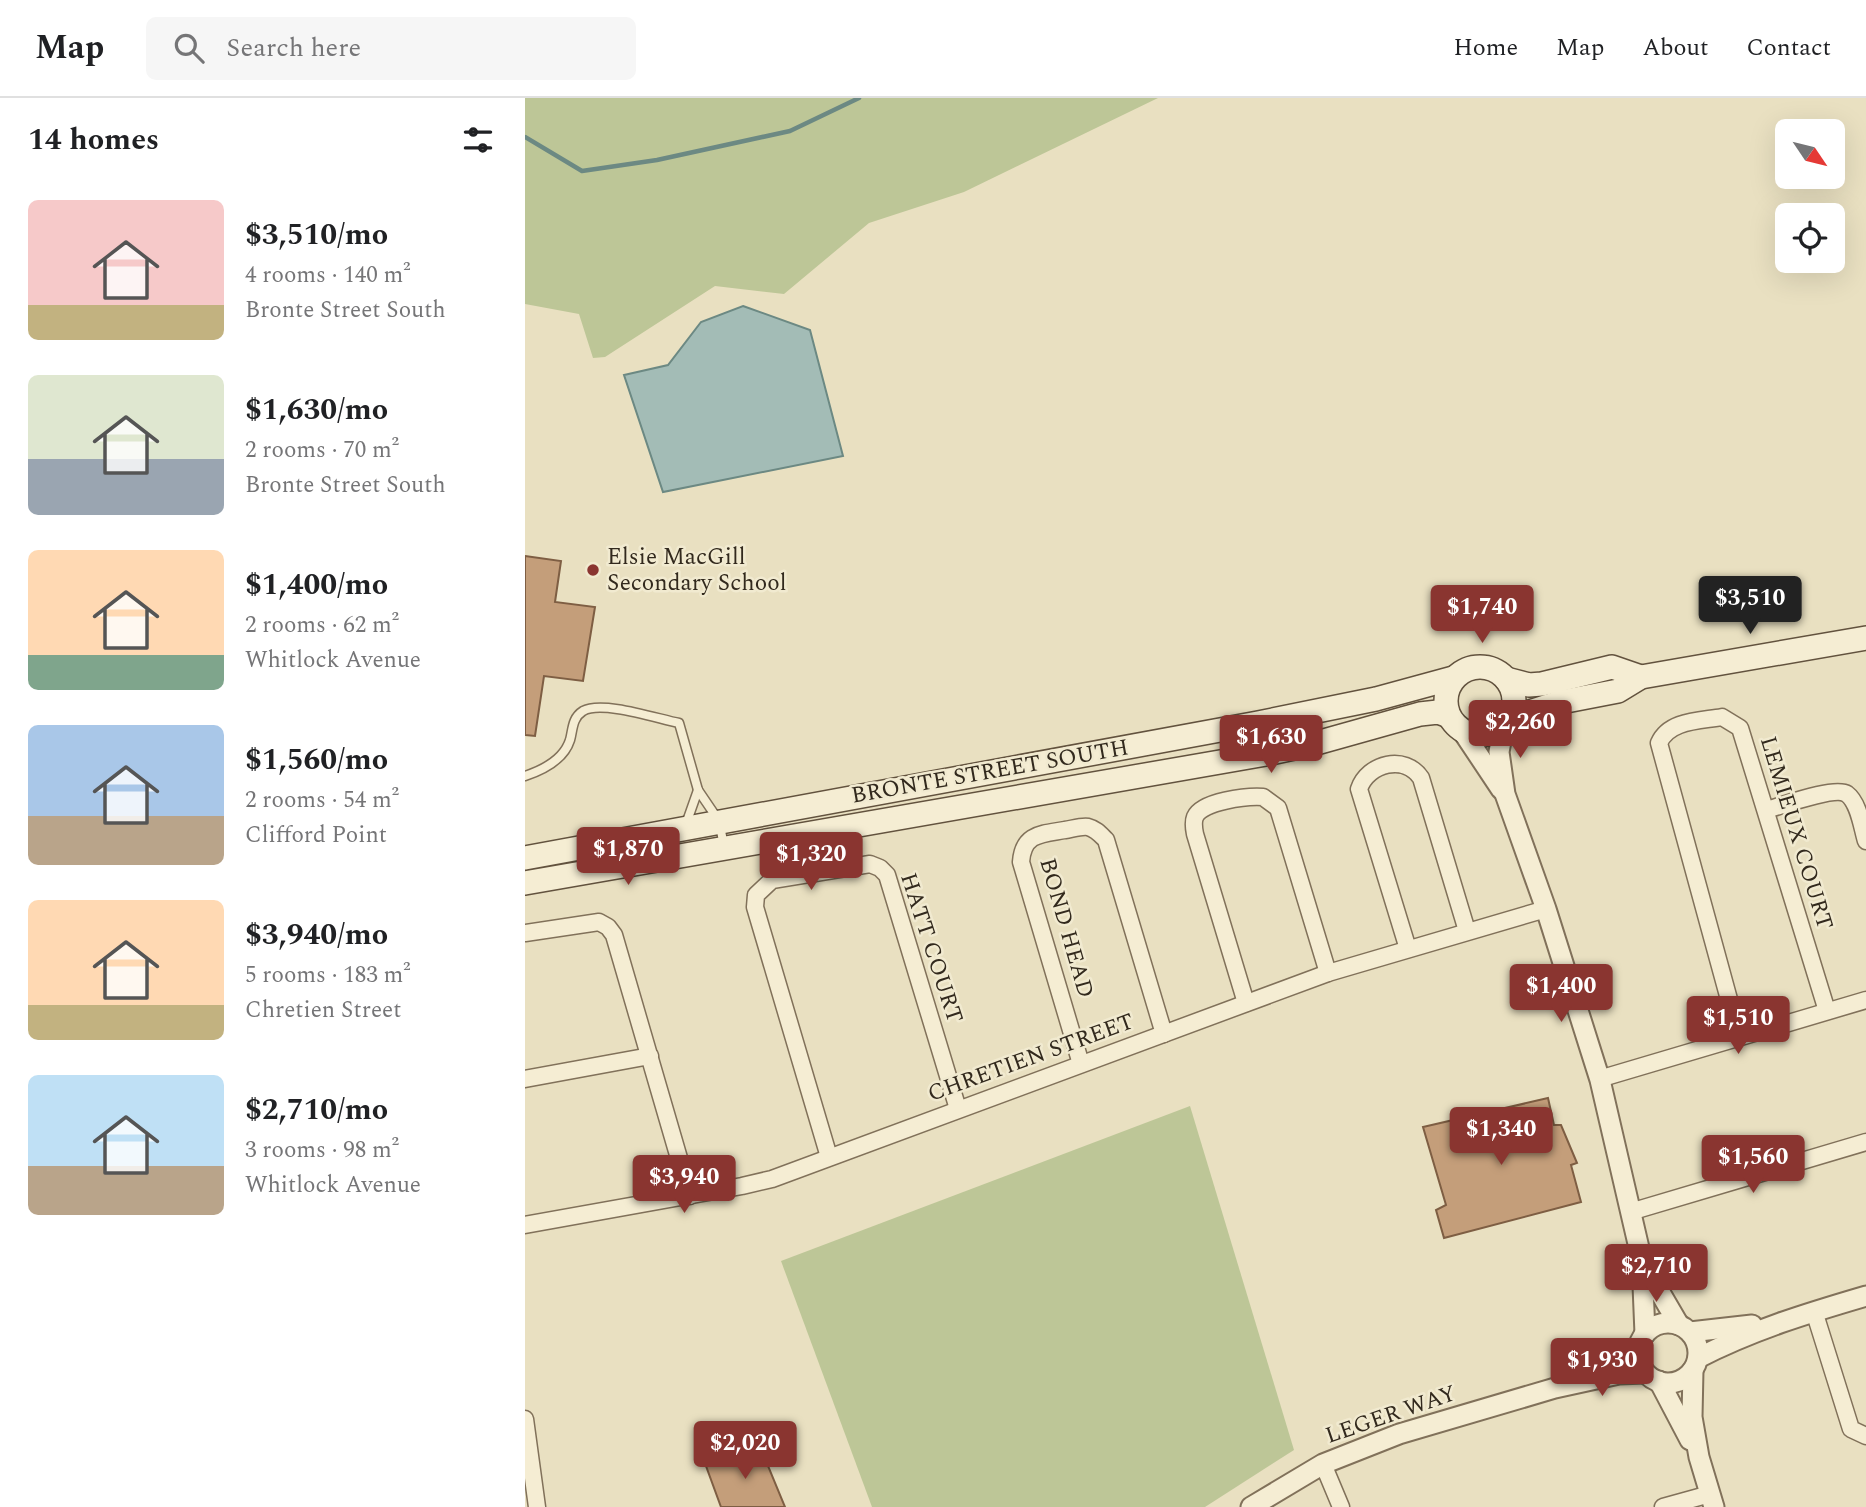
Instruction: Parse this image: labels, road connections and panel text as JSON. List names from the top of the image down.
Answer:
{
  "streets": {
    "main road": ["BRONTE STREET SOUTH"],
    "street": [
      "LEMIEUX COURT",
      "BOND HEAD",
      "HATT COURT",
      "CHRETIEN STREET",
      "LEGER WAY"
    ]
  },
  "crossings": [
    ["BOND HEAD", "CHRETIEN STREET"],
    ["HATT COURT", "CHRETIEN STREET"]
  ],
  "places": ["Elsie MacGill Secondary School"],
  "north": "bottom right",
  "page": {
    "header": "Map",
    "search": "Search here",
    "nav": [
      "Home",
      "Map",
      "About",
      "Contact"
    ],
    "heading": "14 homes",
    "list": [
      {
        "name": "$3,510/mo",
        "note": "4 rooms · 140 m² · Bronte Street South"
      },
      {
        "name": "$1,630/mo",
        "note": "2 rooms · 70 m² · Bronte Street South"
      },
      {
        "name": "$1,400/mo",
        "note": "2 rooms · 62 m² · Whitlock Avenue"
      },
      {
        "name": "$1,560/mo",
        "note": "2 rooms · 54 m² · Clifford Point"
      },
      {
        "name": "$3,940/mo",
        "note": "5 rooms · 183 m² · Chretien Street"
      },
      {
        "name": "$2,710/mo",
        "note": "3 rooms · 98 m² · Whitlock Avenue"
      }
    ],
    "price": [
      "$3,510",
      "$1,740",
      "$2,260",
      "$1,630",
      "$1,870",
      "$1,320",
      "$1,400",
      "$1,510",
      "$1,340",
      "$1,560",
      "$3,940",
      "$2,710",
      "$1,930",
      "$2,020"
    ]
  }
}
